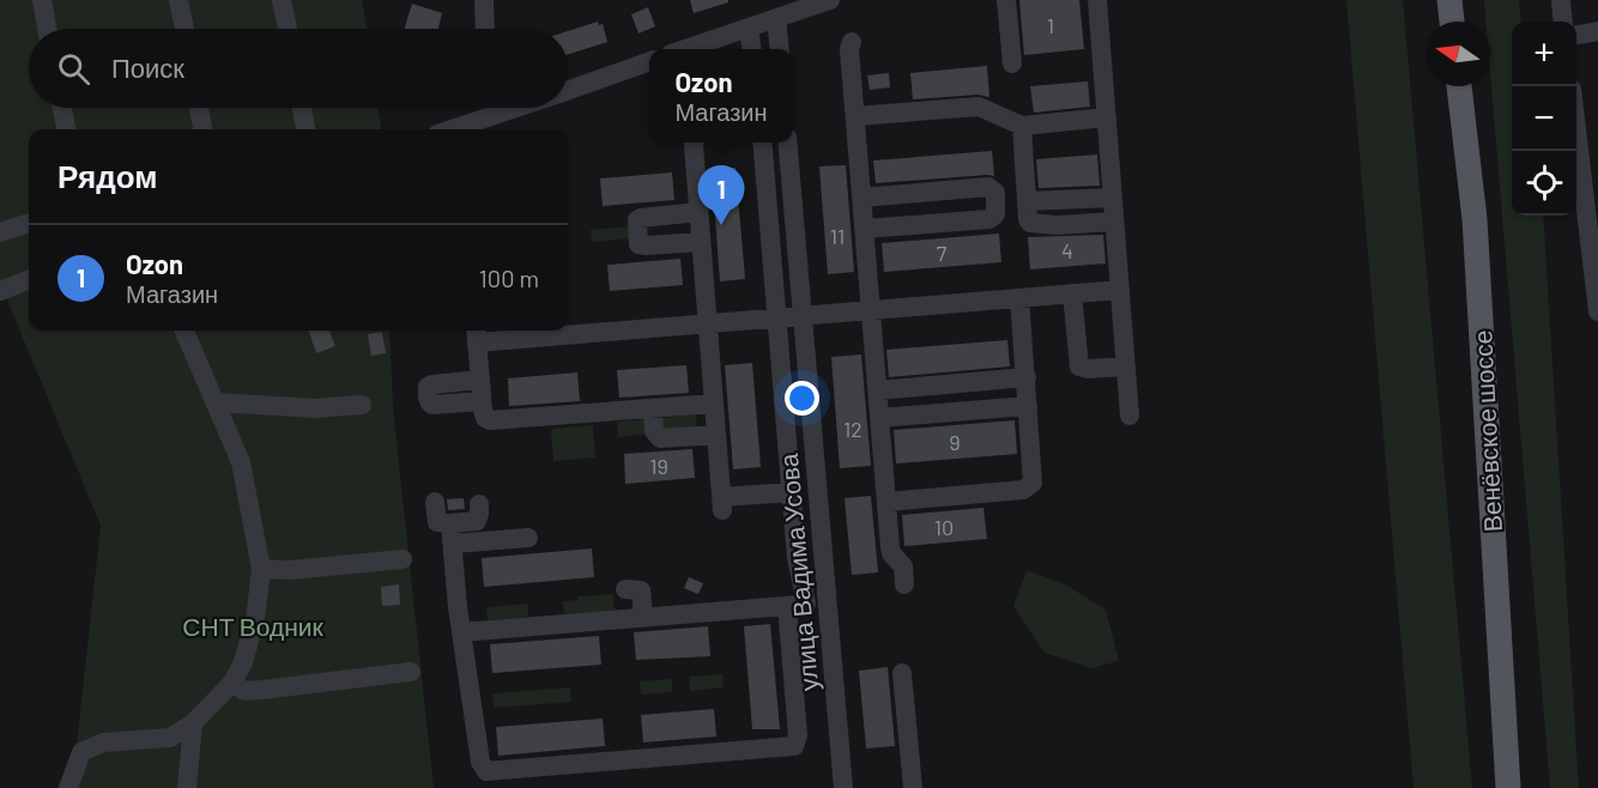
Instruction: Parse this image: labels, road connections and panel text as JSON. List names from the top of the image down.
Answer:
{
  "streets": {
    "main road": ["Венёвское шоссе"],
    "street": ["улица Вадима Усова"]
  },
  "parks": ["СНТ Водник"],
  "house_numbers": [
    "1",
    "11",
    "4",
    "7",
    "12",
    "9",
    "19",
    "10"
  ],
  "north": "left",
  "page": {
    "map_buttons": ["+", "−"],
    "search": "Поиск",
    "popup": ["Ozon", "Магазин"],
    "heading": "Рядом",
    "pins": "1",
    "list": [
      {
        "mark": "1",
        "name": "Ozon",
        "note": "Магазин",
        "value": "100 m"
      }
    ]
  }
}
